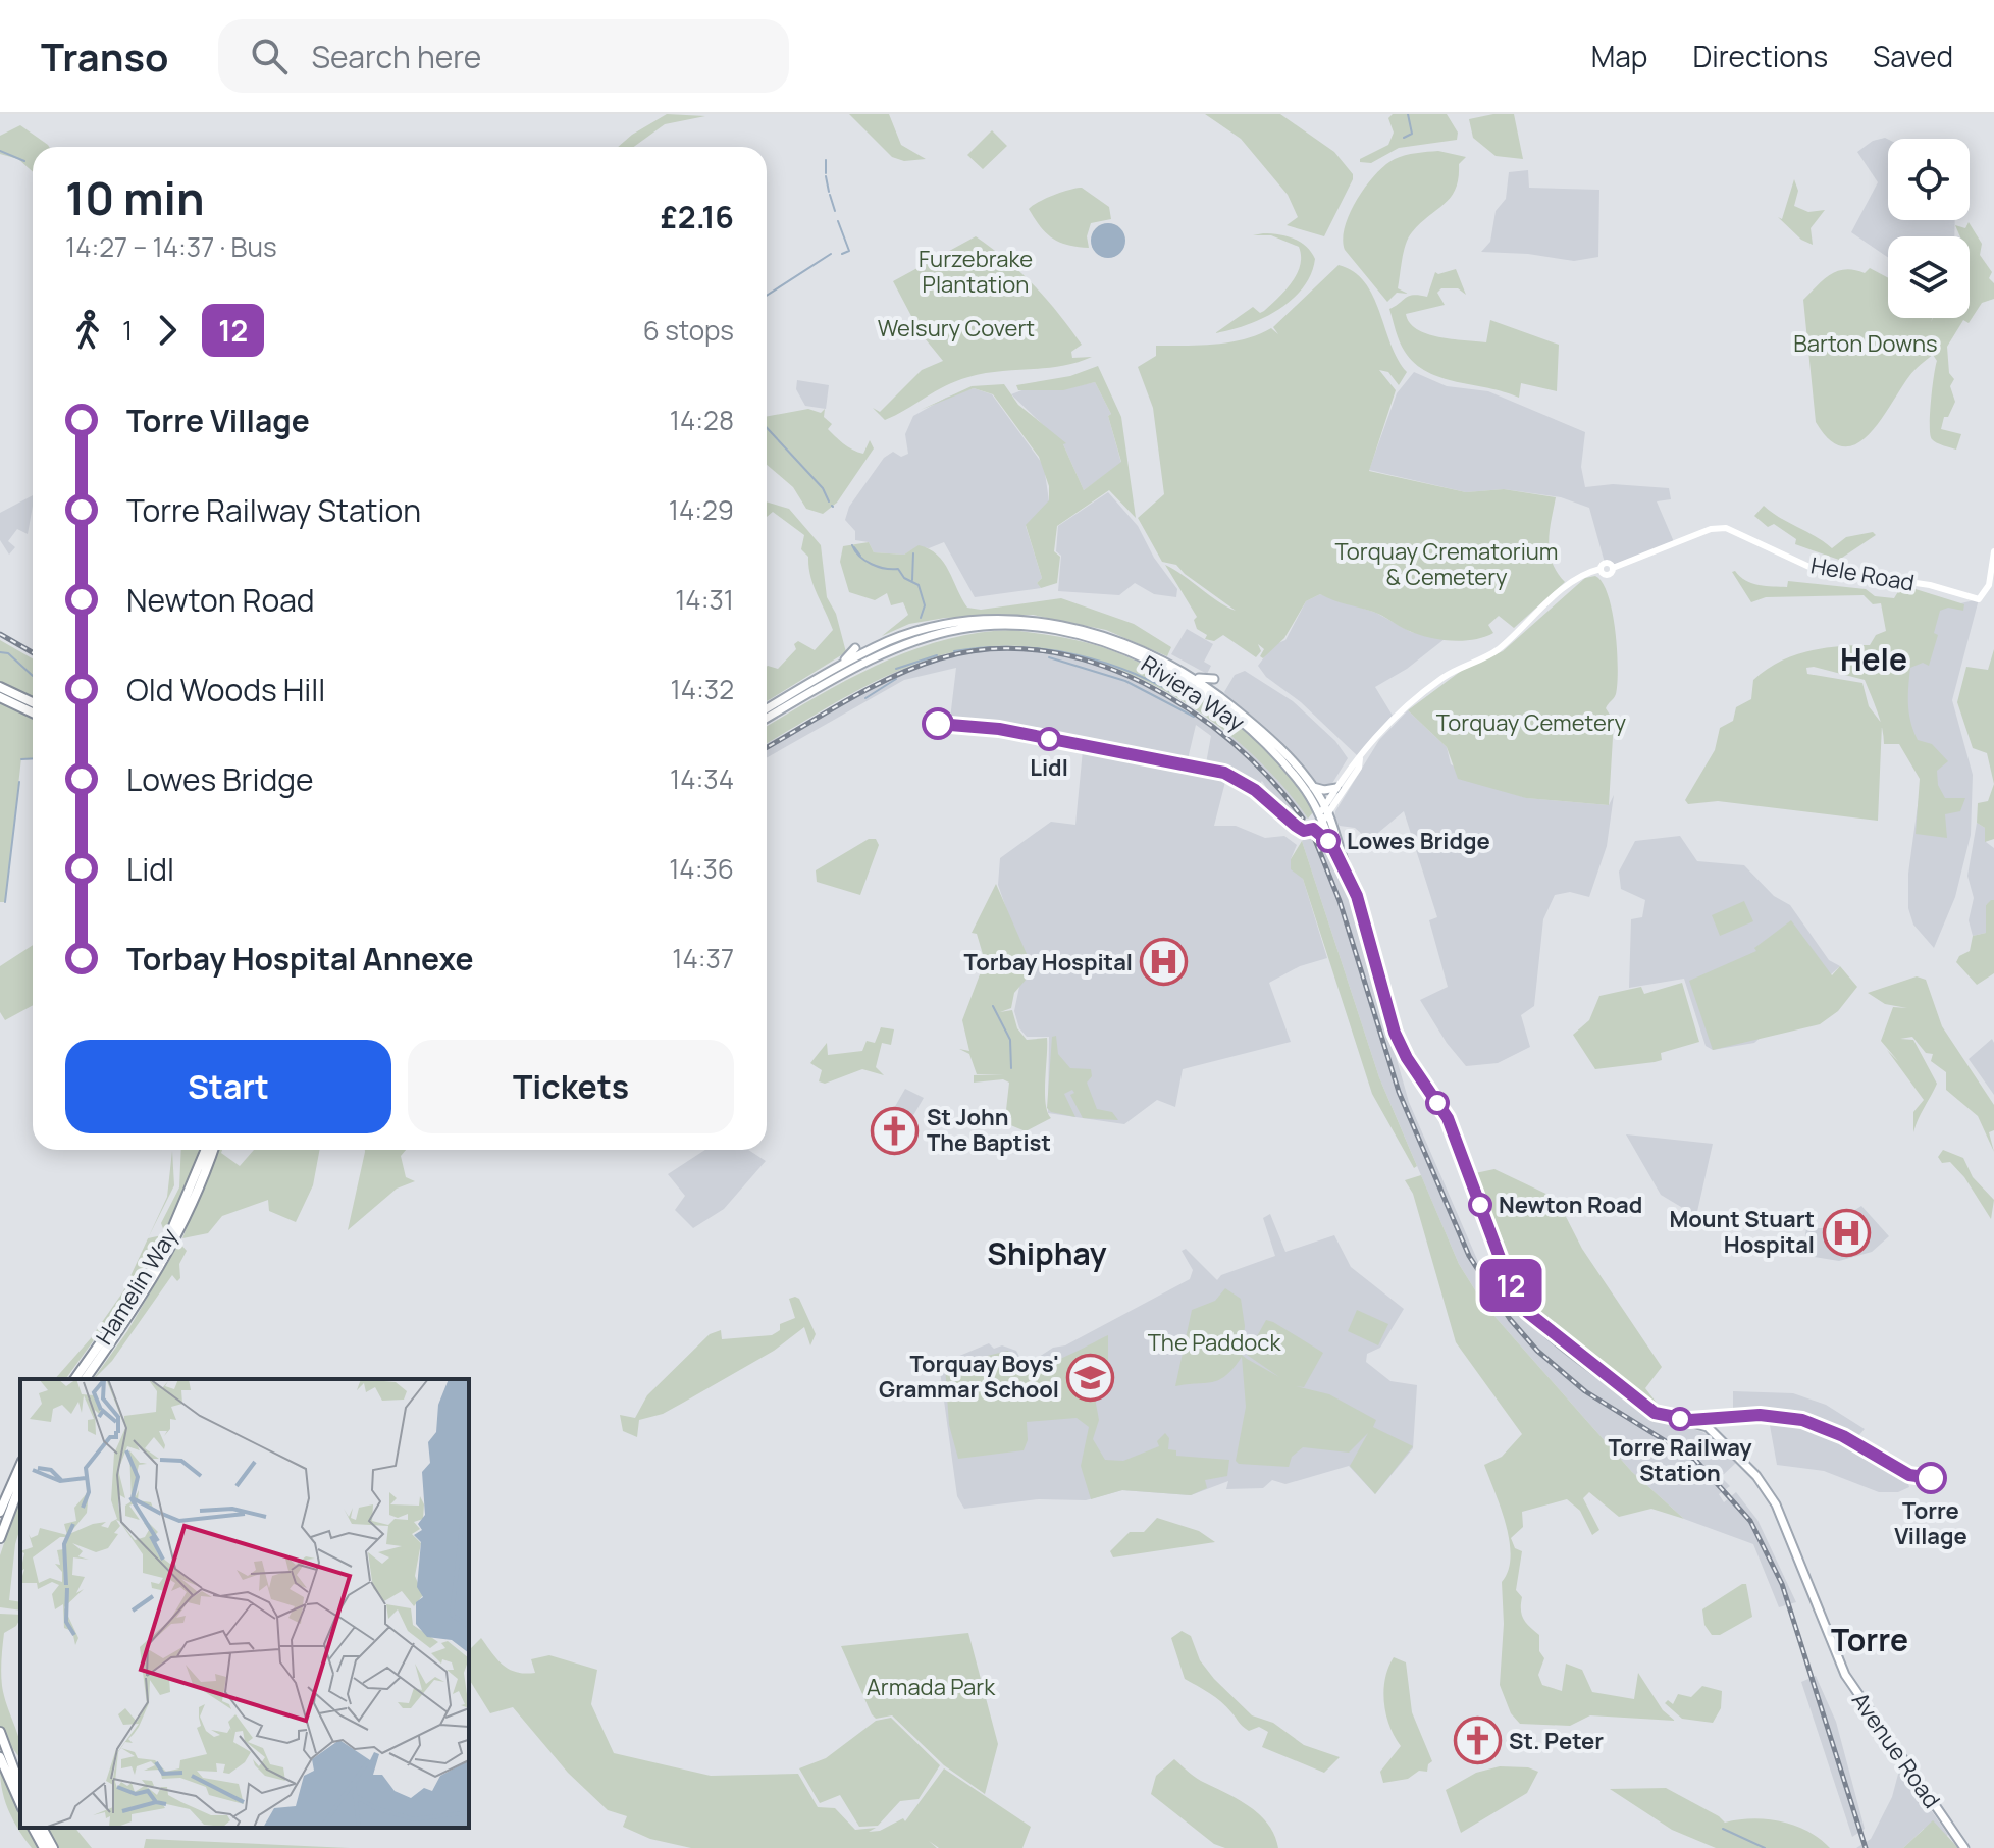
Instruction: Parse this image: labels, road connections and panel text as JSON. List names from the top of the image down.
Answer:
{
  "streets": {
    "highway": ["Hamelin Way"],
    "main road": ["Hele Road", "Riviera Way", "Avenue Road"]
  },
  "districts": ["Hele", "Shiphay", "Torre"],
  "parks": [
    "Furzebrake Plantation",
    "Welsury Covert",
    "Barton Downs",
    "Torquay Crematorium & Cemetery",
    "Torquay Cemetery",
    "The Paddock",
    "Armada Park"
  ],
  "places": {
    "other": [
      "Lidl",
      "Lowes Bridge",
      "Newton Road",
      "Torre Railway Station",
      "Torre Village"
    ],
    "hospital": ["Torbay Hospital", "Mount Stuart Hospital"],
    "church": ["St John The Baptist", "St. Peter"],
    "school or university": ["Torquay Boys' Grammar School"]
  },
  "lines": ["bus line 12"],
  "page": {
    "header": "Transo",
    "search": "Search here",
    "nav": ["Map", "Directions", "Saved"],
    "on_map": "12",
    "heading": ["10 min", "14:27 – 14:37 · Bus", "£2.16"],
    "legs": ["1", "12", "6 stops"],
    "list": [
      {
        "name": "Torre Village",
        "value": "14:28"
      },
      {
        "name": "Torre Railway Station",
        "value": "14:29"
      },
      {
        "name": "Newton Road",
        "value": "14:31"
      },
      {
        "name": "Old Woods Hill",
        "value": "14:32"
      },
      {
        "name": "Lowes Bridge",
        "value": "14:34"
      },
      {
        "name": "Lidl",
        "value": "14:36"
      },
      {
        "name": "Torbay Hospital Annexe",
        "value": "14:37"
      }
    ],
    "buttons": ["Start", "Tickets"]
  }
}
